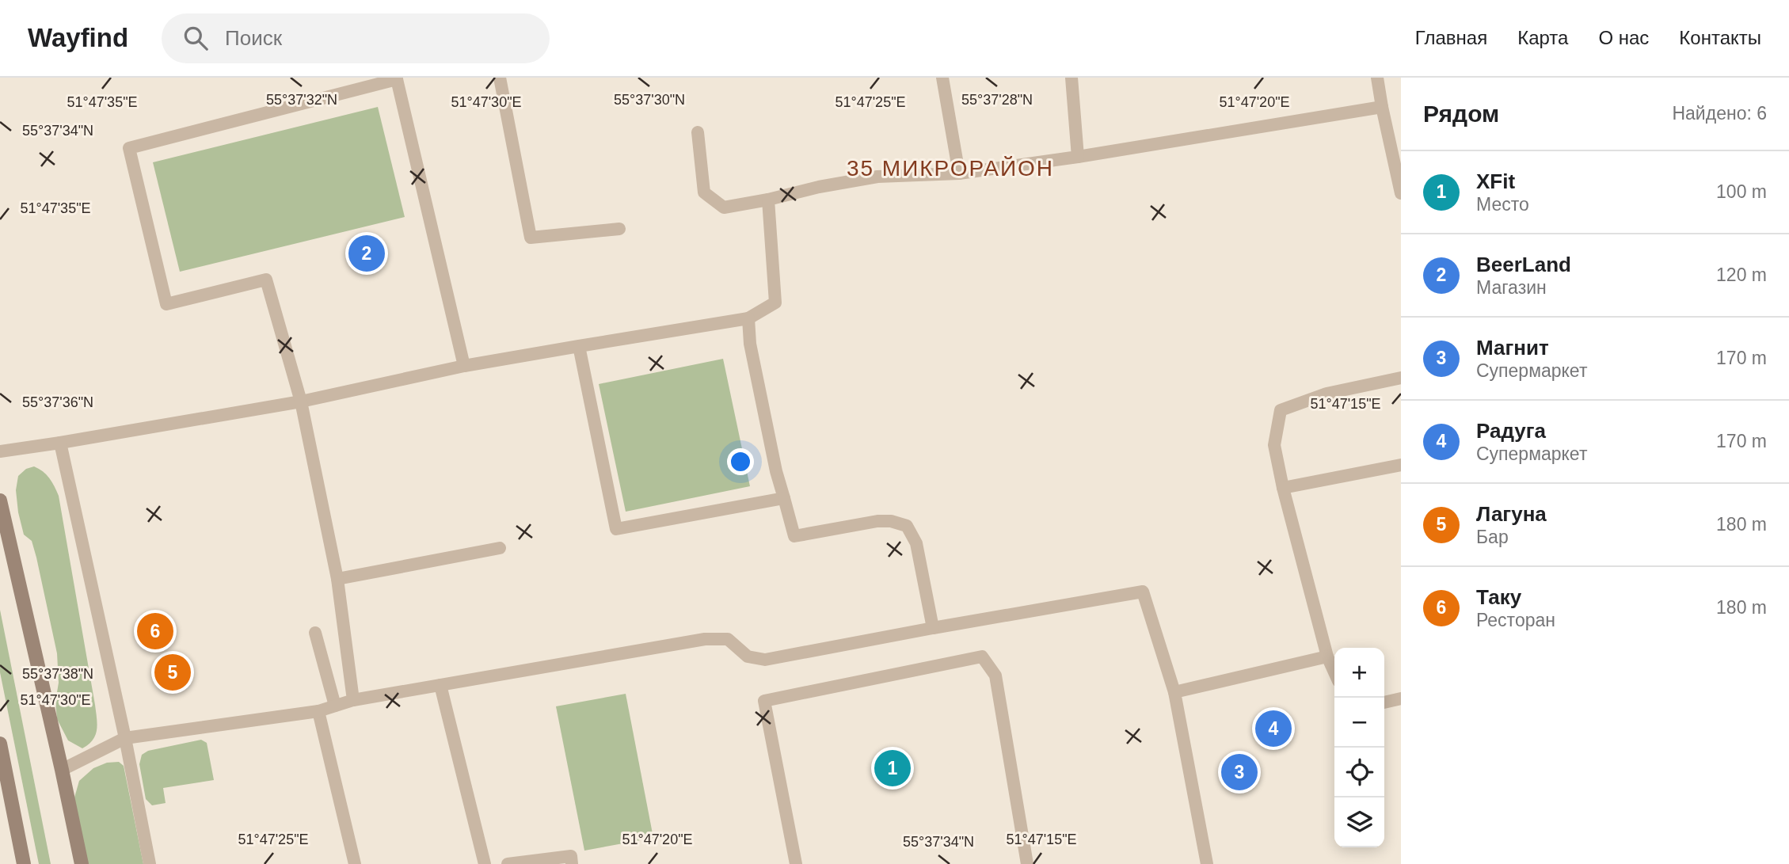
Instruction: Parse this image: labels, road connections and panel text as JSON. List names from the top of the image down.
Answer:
{
  "districts": ["35 МИКРОРАЙОН"],
  "page": {
    "header": "Wayfind",
    "search": "Поиск",
    "nav": [
      "Главная",
      "Карта",
      "О нас",
      "Контакты"
    ],
    "heading": ["Рядом", "Найдено: 6"],
    "list": [
      {
        "mark": "1",
        "name": "XFit",
        "note": "Место",
        "value": "100 m"
      },
      {
        "mark": "2",
        "name": "BeerLand",
        "note": "Магазин",
        "value": "120 m"
      },
      {
        "mark": "3",
        "name": "Магнит",
        "note": "Супермаркет",
        "value": "170 m"
      },
      {
        "mark": "4",
        "name": "Радуга",
        "note": "Супермаркет",
        "value": "170 m"
      },
      {
        "mark": "5",
        "name": "Лагуна",
        "note": "Бар",
        "value": "180 m"
      },
      {
        "mark": "6",
        "name": "Таку",
        "note": "Ресторан",
        "value": "180 m"
      }
    ],
    "pins": [
      "2",
      "6",
      "5",
      "4",
      "1",
      "3"
    ],
    "map_buttons": ["+", "−"]
  },
  "coordinates": [
    "55°37'32\"N",
    "55°37'30\"N",
    "55°37'28\"N",
    "51°47'30\"E",
    "51°47'35\"E",
    "51°47'25\"E",
    "51°47'20\"E",
    "55°37'34\"N",
    "55°37'36\"N",
    "51°47'15\"E",
    "55°37'38\"N"
  ]
}
